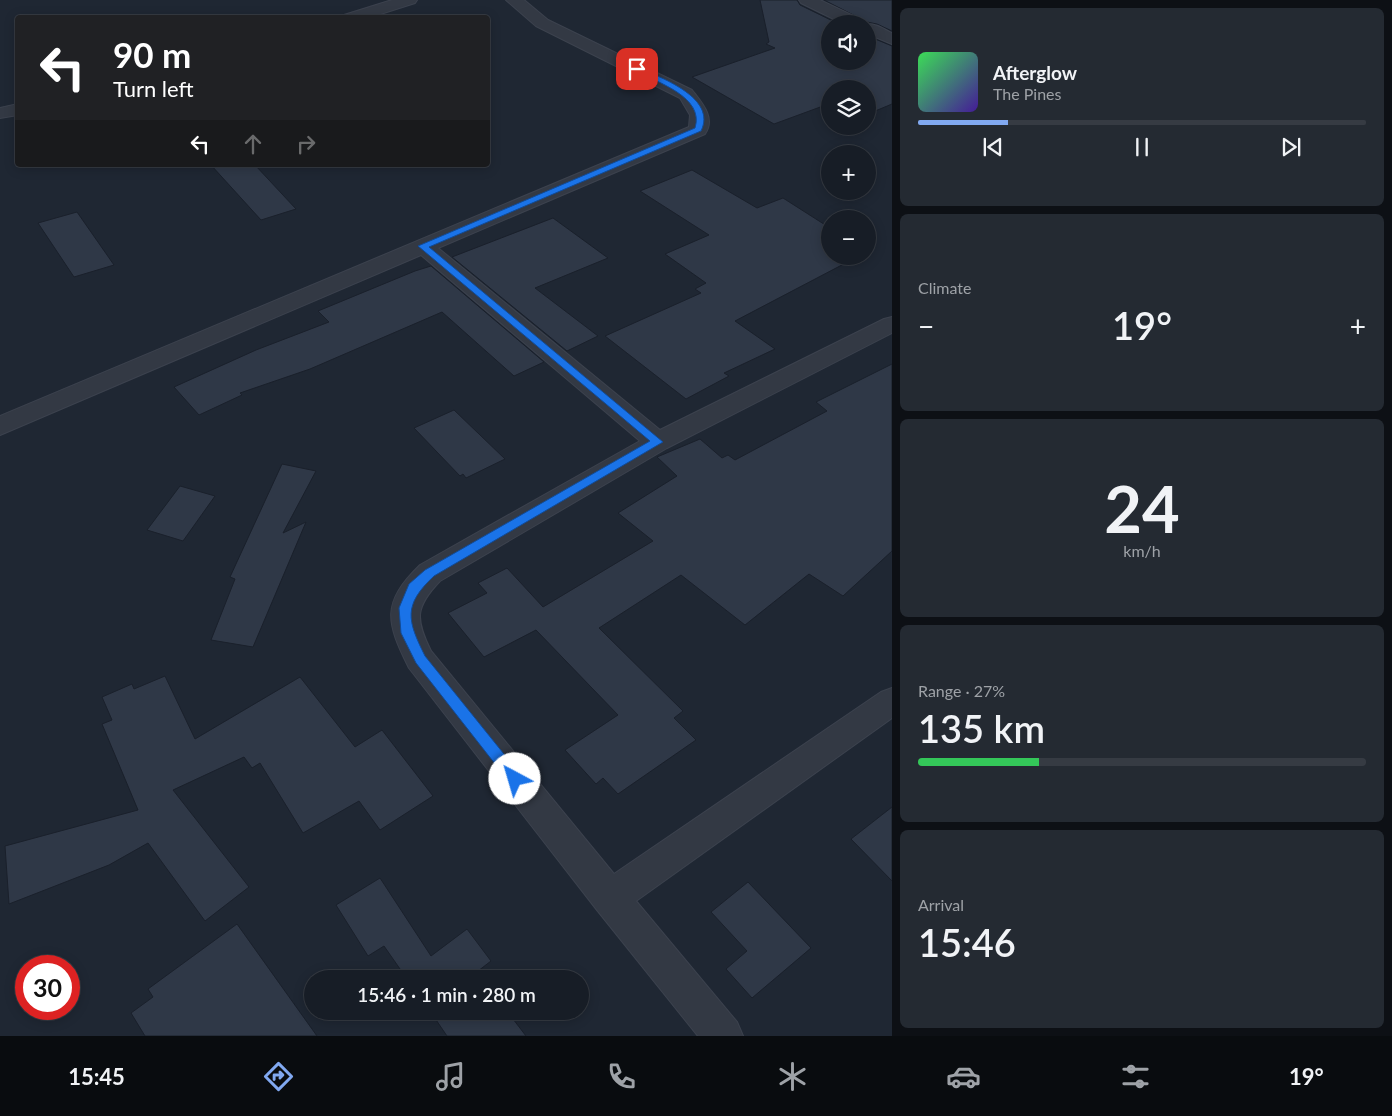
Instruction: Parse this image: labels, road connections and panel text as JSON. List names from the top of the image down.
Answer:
{
  "page": {
    "map_buttons": ["+", "−"],
    "turn": ["90 m", "Turn left"],
    "song": ["Afterglow", "The Pines"],
    "tile": [
      "Climate",
      ["24", "km/h"],
      ["Range · 27%", "135 km"],
      ["Arrival", "15:46"]
    ],
    "heat": ["−", "19°", "+"],
    "limit": "30",
    "trip": "15:46 · 1 min · 280 m",
    "tabs": ["15:45", "19°"]
  }
}
